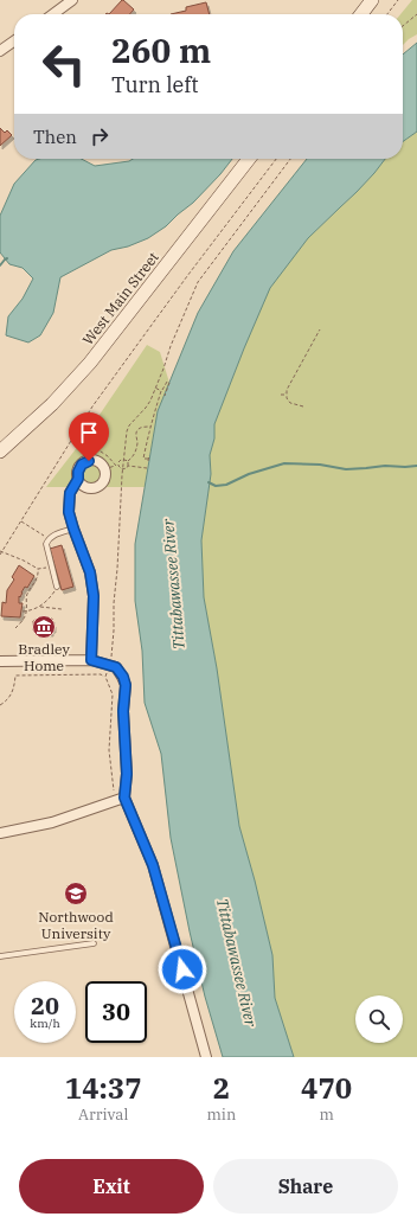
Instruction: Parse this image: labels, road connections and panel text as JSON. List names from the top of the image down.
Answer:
{
  "streets": {
    "street": ["West Main Street"]
  },
  "water": ["Tittabawassee River"],
  "places": {
    "museum": ["Bradley Home"],
    "school or university": ["Northwood University"]
  },
  "page": {
    "turn": ["260 m", "Turn left"],
    "then": "Then",
    "speed": "20 km/h",
    "limit": "30",
    "eta": [
      "14:37",
      "Arrival",
      "2",
      "min",
      "470",
      "m"
    ],
    "buttons": ["Exit", "Share"]
  }
}
